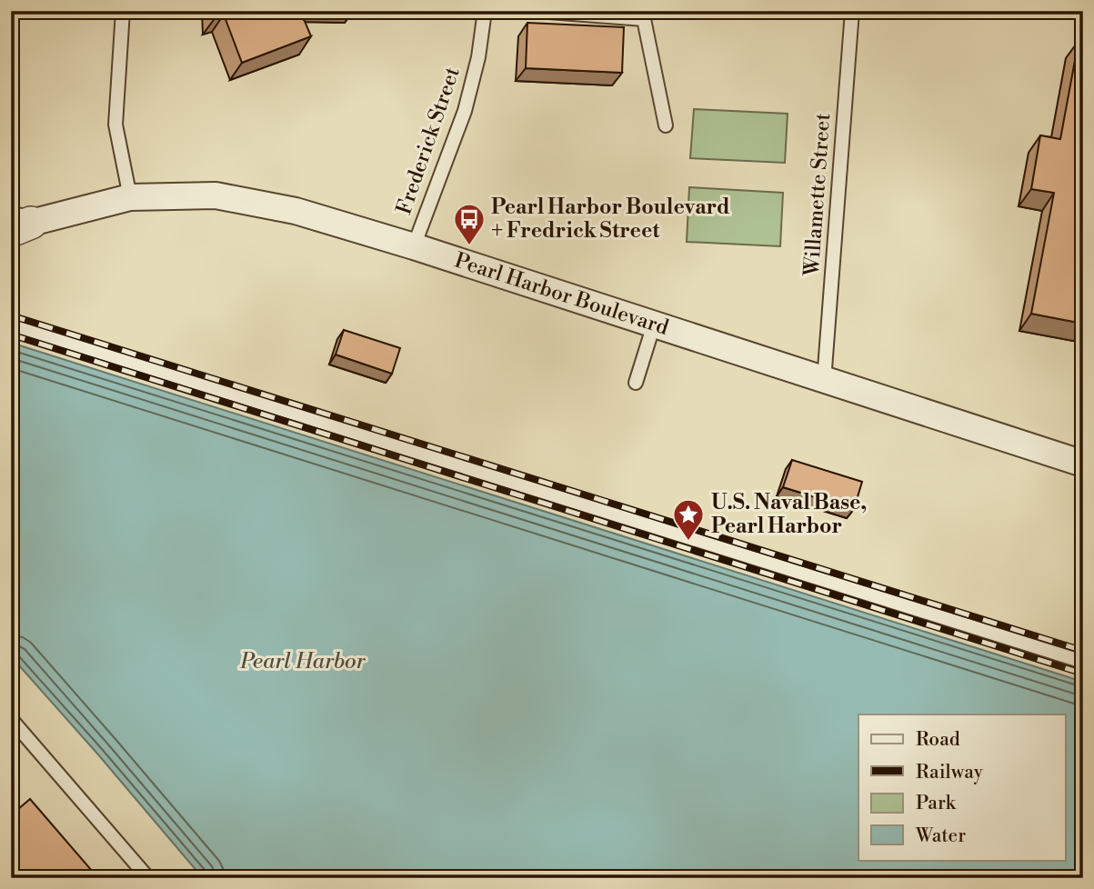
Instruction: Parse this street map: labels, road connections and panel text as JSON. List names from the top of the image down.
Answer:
{
  "streets": {
    "street": ["Pearl Harbor Boulevard"],
    "lane": ["Frederick Street", "Willamette Street"]
  },
  "crossings": [
    ["Frederick Street", "Pearl Harbor Boulevard"],
    ["Willamette Street", "Pearl Harbor Boulevard"]
  ],
  "water": ["Pearl Harbor"],
  "places": {
    "bus stop": ["Pearl Harbor Boulevard + Fredrick Street"],
    "place": ["U.S. Naval Base, Pearl Harbor"]
  },
  "legend": [
    "Road",
    "Railway",
    "Park",
    "Water"
  ]
}
